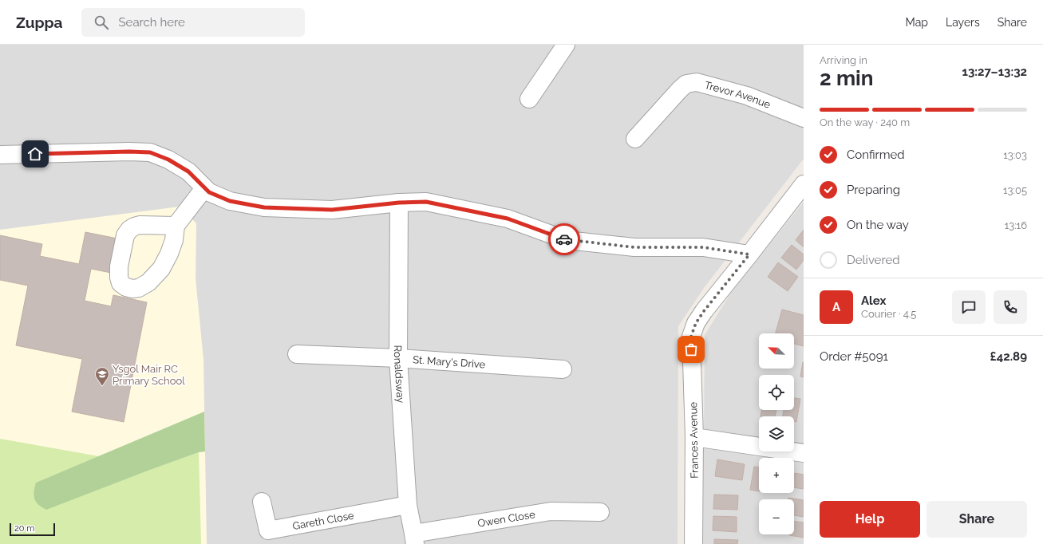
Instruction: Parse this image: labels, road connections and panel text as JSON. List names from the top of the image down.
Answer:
{
  "streets": {
    "street": [
      "Trevor Avenue",
      "St. Mary's Drive",
      "Ronaldsway",
      "Frances Avenue",
      "Owen Close",
      "Gareth Close"
    ]
  },
  "crossings": [
    ["St. Mary's Drive", "Ronaldsway"],
    ["Ronaldsway", "Owen Close"],
    ["Ronaldsway", "Gareth Close"]
  ],
  "places": {
    "school or university": ["Ysgol Mair RC Primary School"]
  },
  "scale_bar": "20 m",
  "north": "top left",
  "page": {
    "header": "Zuppa",
    "search": "Search here",
    "nav": ["Map", "Layers", "Share"],
    "heading": ["2 min", "Arriving in", "13:27–13:32"],
    "panel": [
      "Alex",
      "Courier · 4.5",
      "Order #5091",
      "£42.89"
    ],
    "bar": "On the way · 240 m",
    "list": [
      ["Confirmed", "13:03"],
      ["Preparing", "13:05"],
      ["On the way", "13:16"],
      "Delivered"
    ],
    "round": "A",
    "map_buttons": ["+", "−"],
    "buttons": ["Help", "Share"],
    "scale": "20 m"
  }
}
